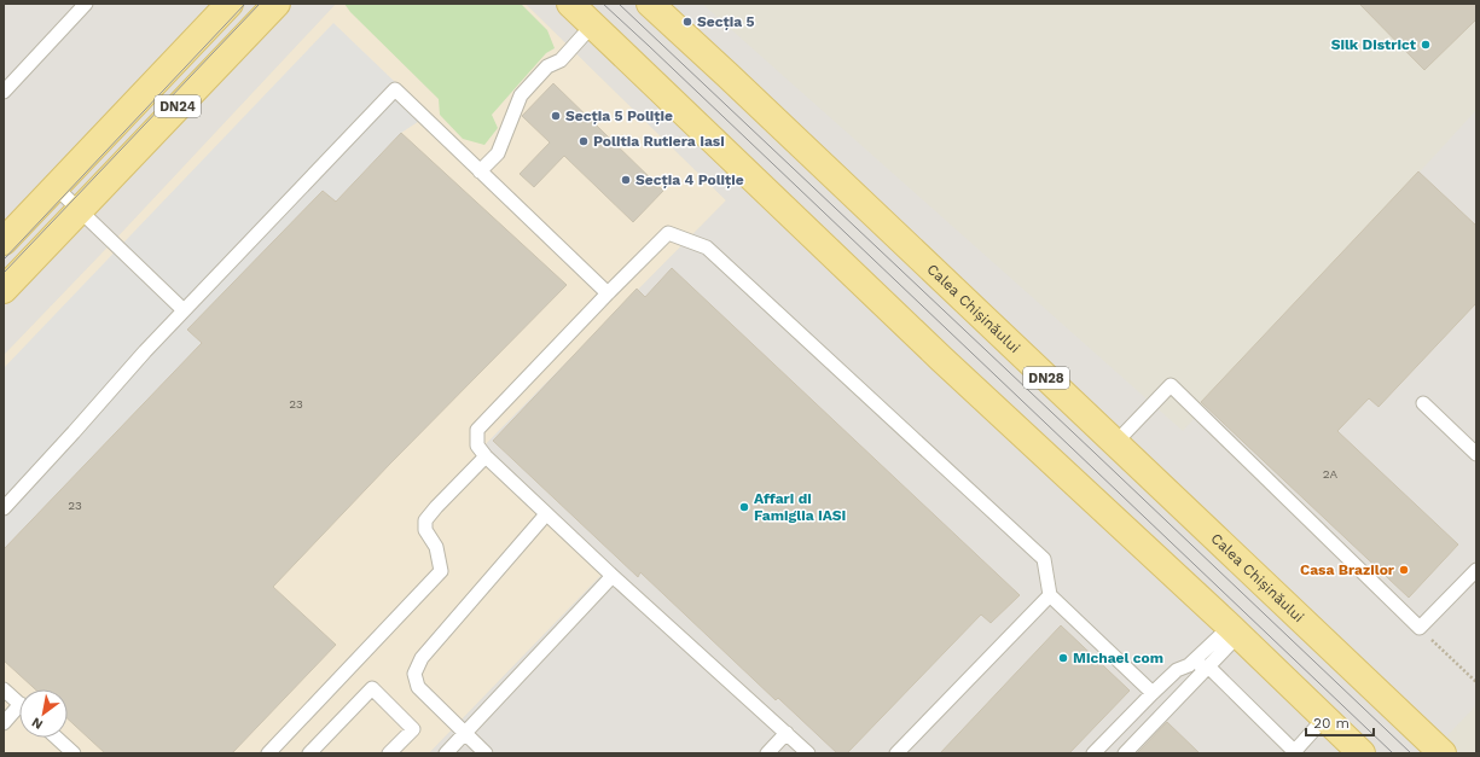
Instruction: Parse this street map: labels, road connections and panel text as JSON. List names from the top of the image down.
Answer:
{
  "streets": {
    "main road": ["DN24", "Calea Chișinăului", "DN28"]
  },
  "places": [
    "Secția 5",
    "Silk District",
    "Secția 5 Poliție",
    "Politia Rutiera Iasi",
    "Secția 4 Poliție",
    "Affari di Famiglia IASI",
    "Casa Brazilor",
    "Michael com"
  ],
  "house_numbers": ["23", "2A", "23"],
  "scale_bar": "20 m",
  "north": "bottom left"
}
